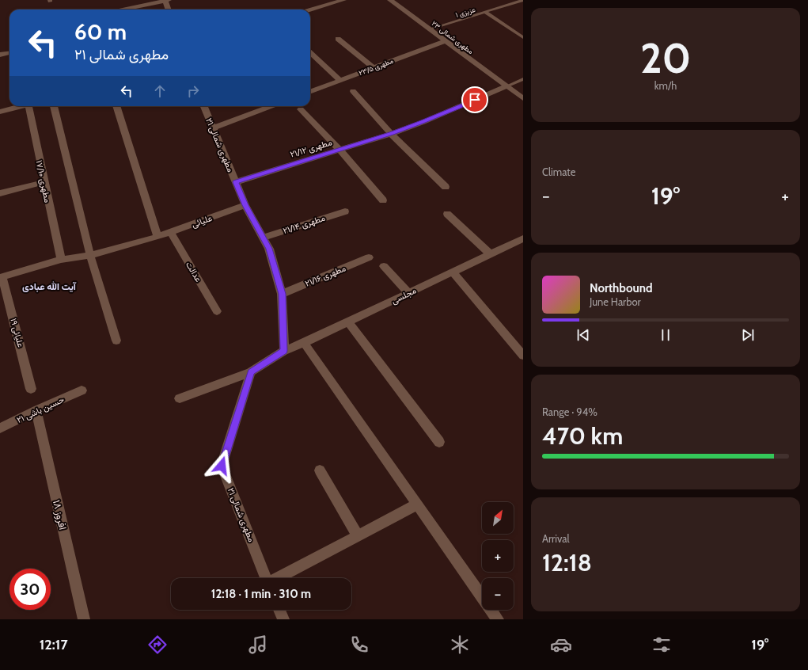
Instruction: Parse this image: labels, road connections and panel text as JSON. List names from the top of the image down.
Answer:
{
  "streets": {
    "street": [
      "مطهری شمالی ۲۳",
      "مطهری ۲۳/۵",
      "مطهری شمالی ۲۱",
      "مطهری ۲۱/۱۲",
      "مطهری ۱۷/۱۰",
      "علیائی",
      "مطهری ۲۱/۱۴",
      "عدالت",
      "مطهری ۲۱/۱۶",
      "مجلسی",
      "علیائی ۱۹",
      "حسین باشی ۲۱",
      "افروز ۱۸"
    ],
    "lane": ["عزیزی ۱"]
  },
  "crossings": [
    ["عزیزی ۱", "مطهری شمالی ۲۳"],
    ["مطهری شمالی ۲۳", "مطهری ۲۳/۵"],
    ["مطهری شمالی ۲۳", "مطهری ۲۱/۱۲"],
    ["مطهری شمالی ۲۱", "مطهری ۲۱/۱۲"],
    ["مطهری شمالی ۲۱", "علیائی"],
    ["مطهری شمالی ۲۱", "مطهری ۲۱/۱۴"],
    ["مطهری شمالی ۲۱", "مطهری ۲۱/۱۶"],
    ["مطهری شمالی ۲۱", "مجلسی"],
    ["علیائی", "عدالت"],
    ["حسین باشی ۲۱", "افروز ۱۸"]
  ],
  "districts": ["آیت الله عبادی"],
  "north": "top right",
  "page": {
    "tile": [
      ["20", "km/h"],
      "Climate",
      ["Range · 94%", "470 km"],
      ["Arrival", "12:18"]
    ],
    "turn": ["60 m", "مطهری شمالی ۲۱"],
    "heat": ["−", "19°", "+"],
    "song": ["Northbound", "June Harbor"],
    "map_buttons": ["+", "−"],
    "limit": "30",
    "trip": "12:18 · 1 min · 310 m",
    "tabs": ["12:17", "19°"]
  }
}
